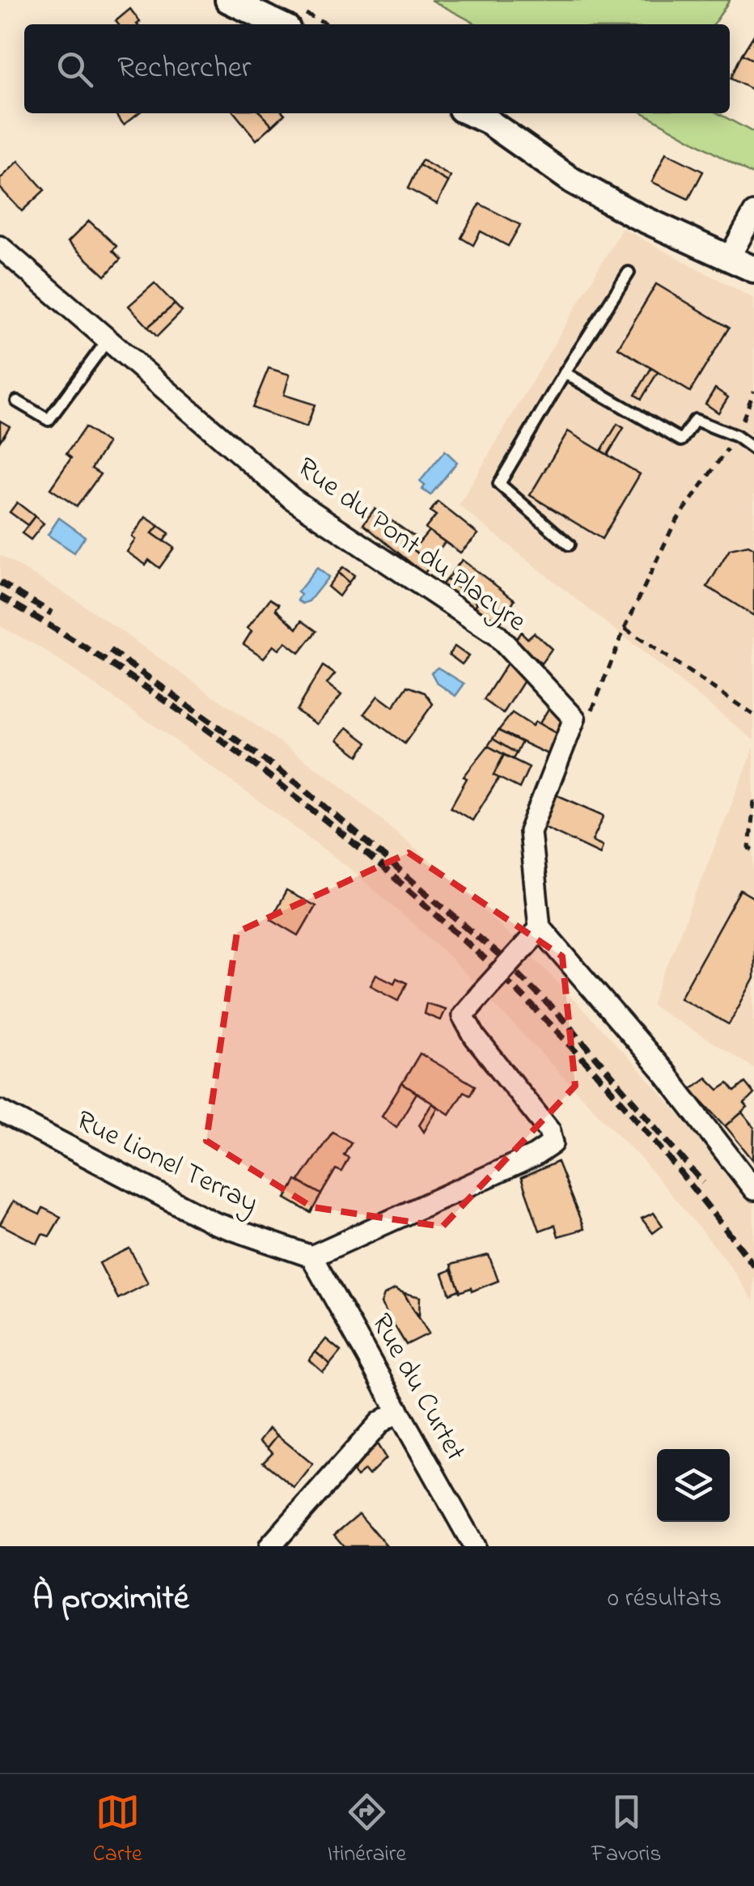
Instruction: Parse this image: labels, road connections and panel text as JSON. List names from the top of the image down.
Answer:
{
  "streets": {
    "street": ["Rue du Pont du Placyre", "Rue Lionel Terray", "Rue du Curtet"]
  },
  "crossings": [
    ["Rue Lionel Terray", "Rue du Curtet"]
  ],
  "page": {
    "search": "Rechercher",
    "heading": ["À proximité", "0 résultats"],
    "nav": ["Carte", "Itinéraire", "Favoris"]
  }
}
